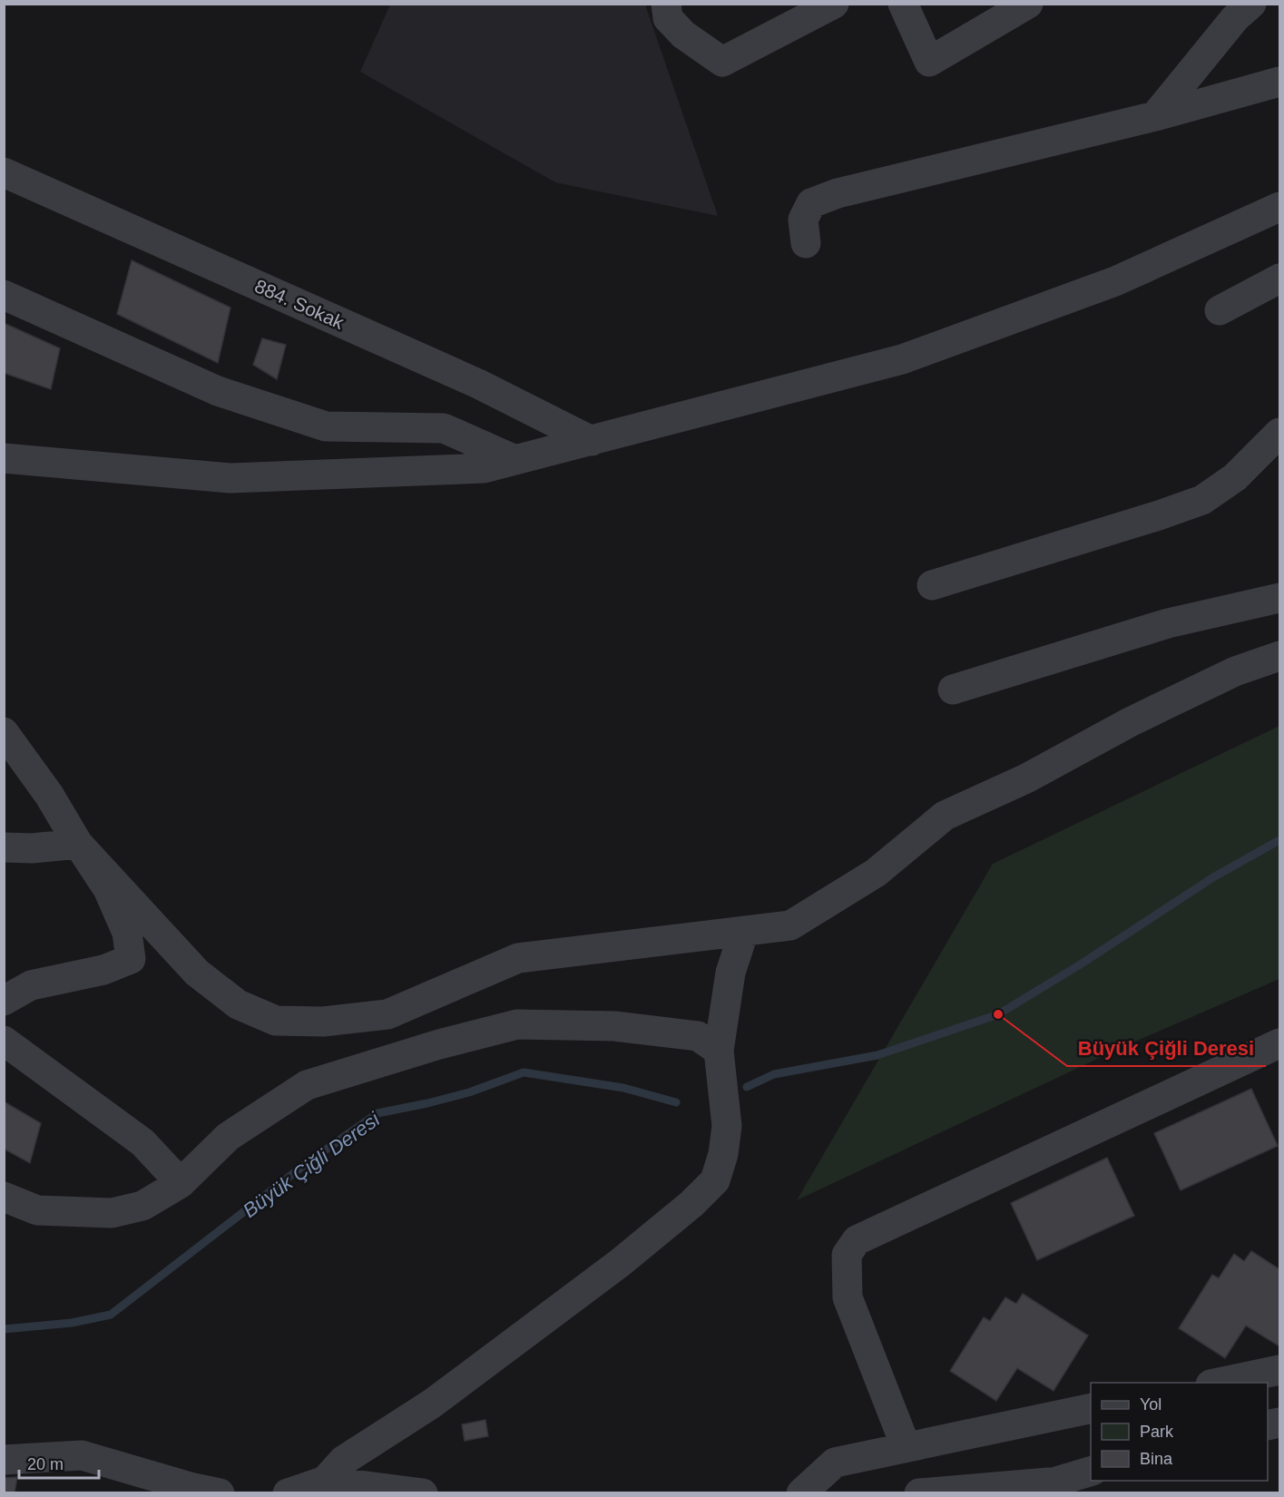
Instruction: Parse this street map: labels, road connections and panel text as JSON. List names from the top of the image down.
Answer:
{
  "streets": {
    "street": ["884. Sokak"]
  },
  "water": ["Büyük Çiğli Deresi"],
  "places": ["Büyük Çiğli Deresi"],
  "legend": ["Yol", "Park", "Bina"],
  "scale_bar": "20 m"
}
